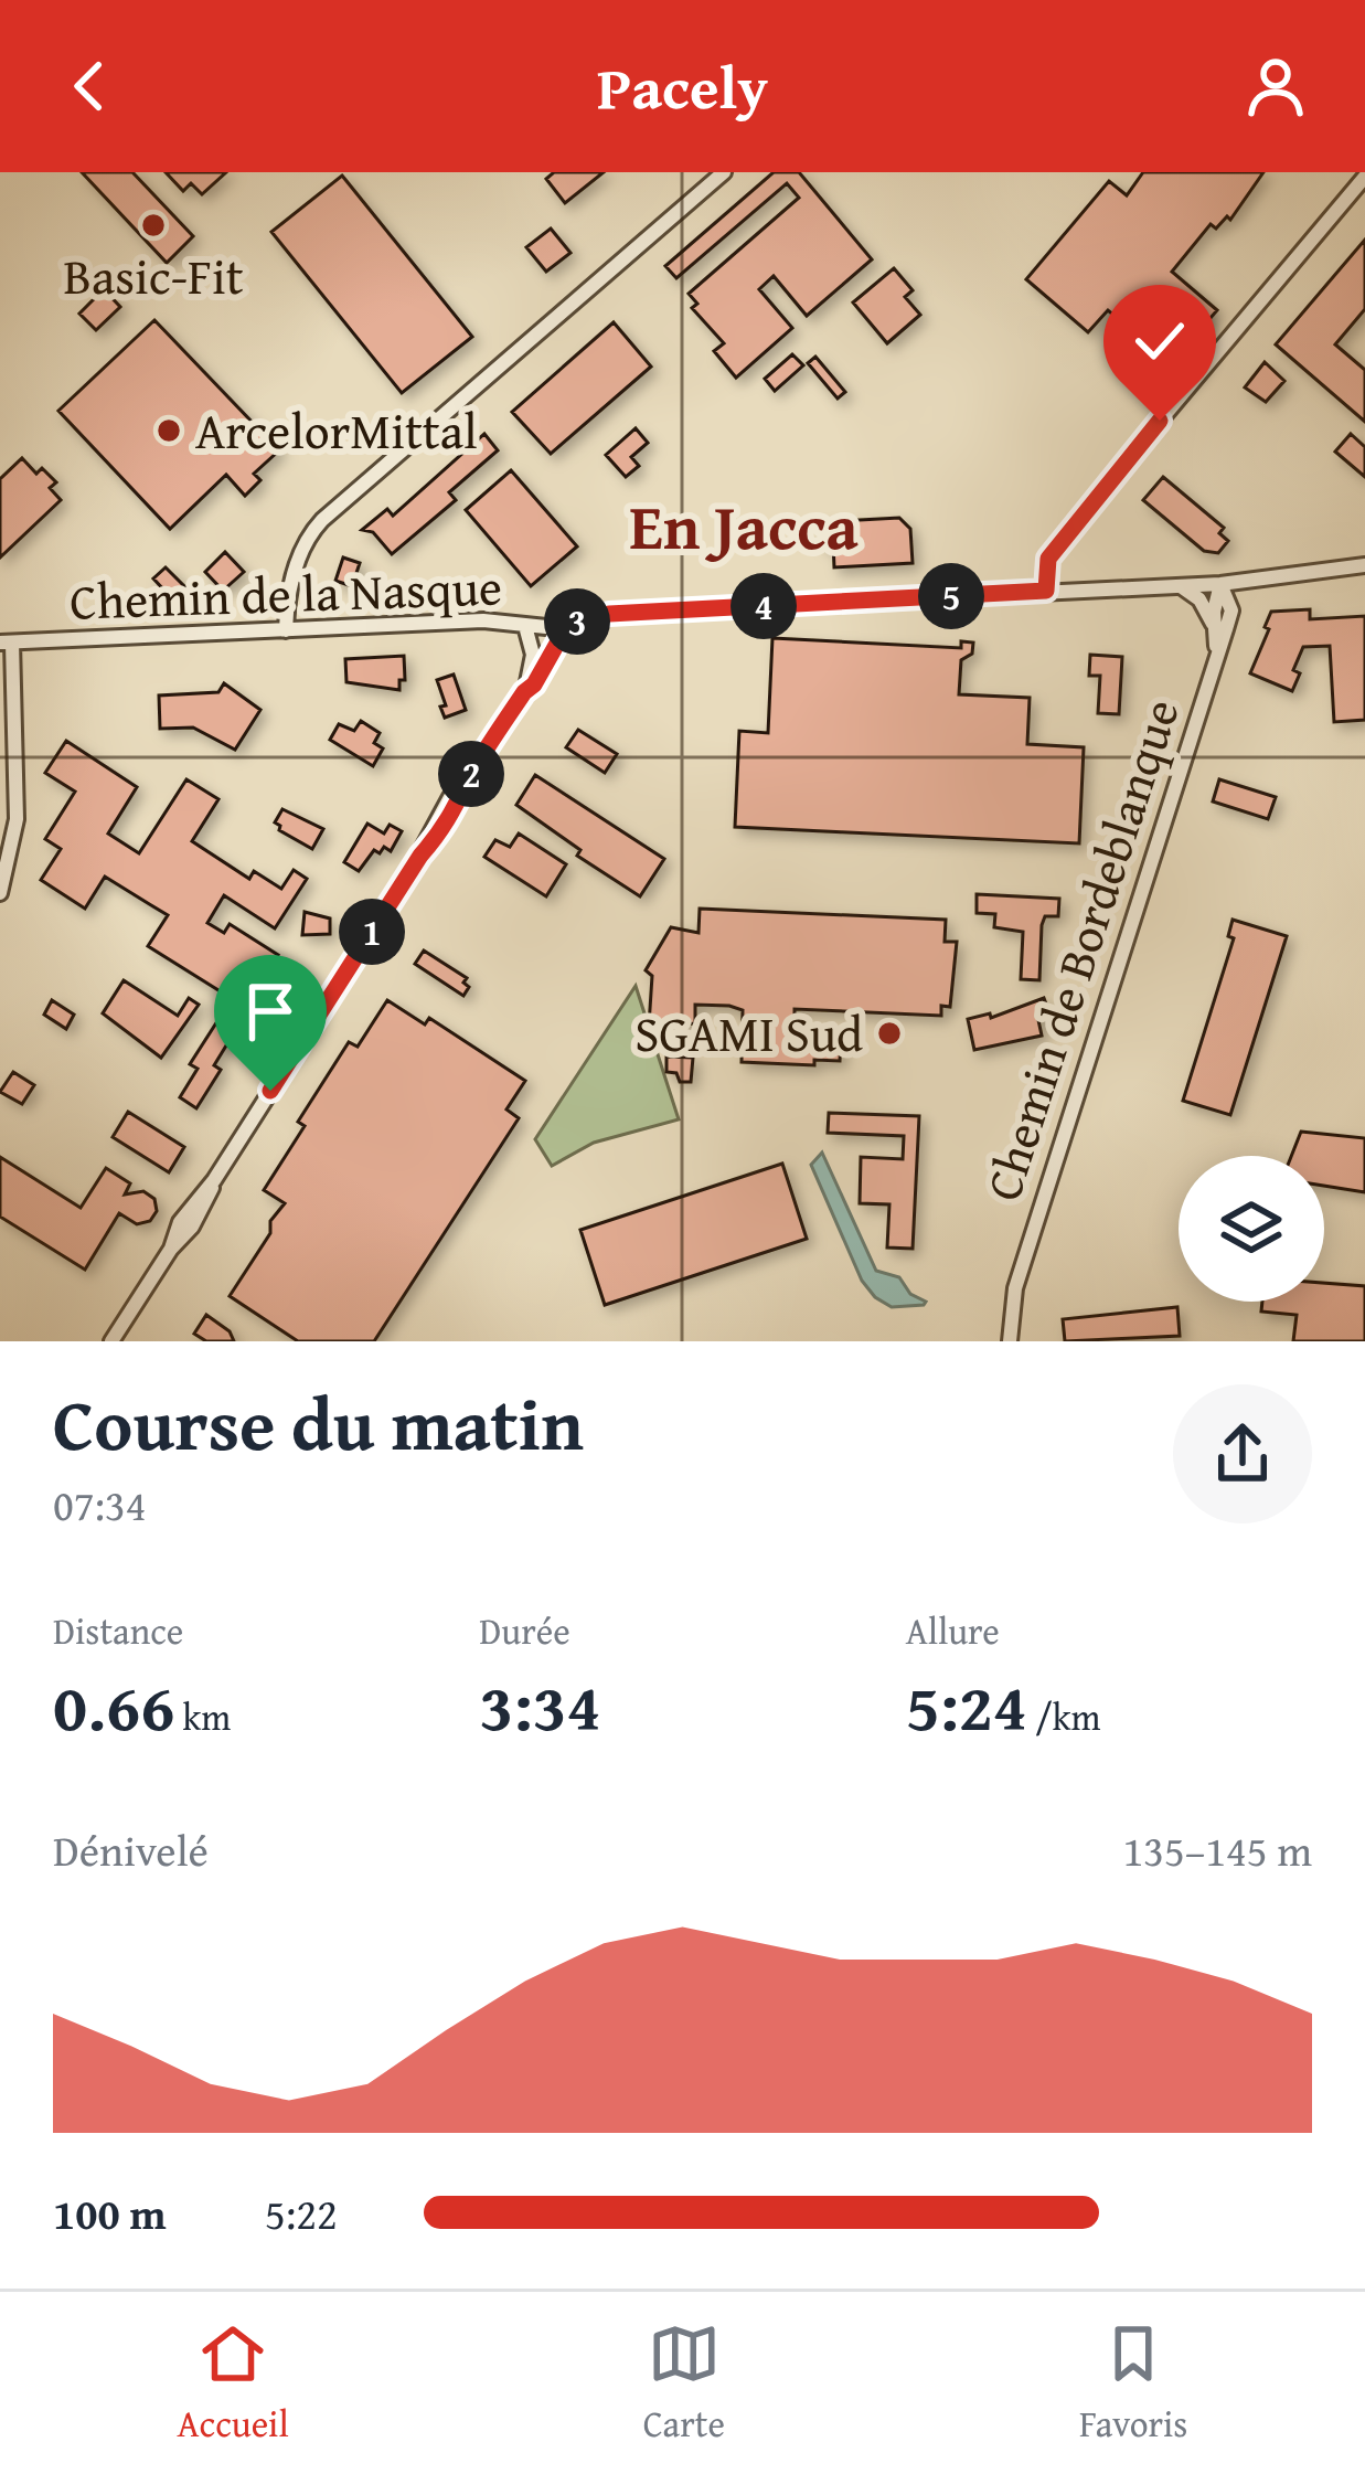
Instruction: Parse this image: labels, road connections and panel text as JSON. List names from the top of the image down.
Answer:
{
  "streets": {
    "street": ["Chemin de la Nasque", "Chemin de Bordeblanque"]
  },
  "districts": ["En Jacca"],
  "places": ["Basic-Fit", "ArcelorMittal", "SGAMI Sud"],
  "page": {
    "header": "Pacely",
    "pins": [
      "5",
      "4",
      "3",
      "2",
      "1"
    ],
    "heading": ["Course du matin", "07:34"],
    "stats": [
      ["Distance", "0.66 km"],
      ["Durée", "3:34"],
      ["Allure", "5:24 /km"]
    ],
    "chart": ["Dénivelé", "135–145 m"],
    "list": [
      {
        "name": "100 m",
        "note": "5:22"
      }
    ],
    "tabs": ["Accueil", "Carte", "Favoris"]
  }
}
